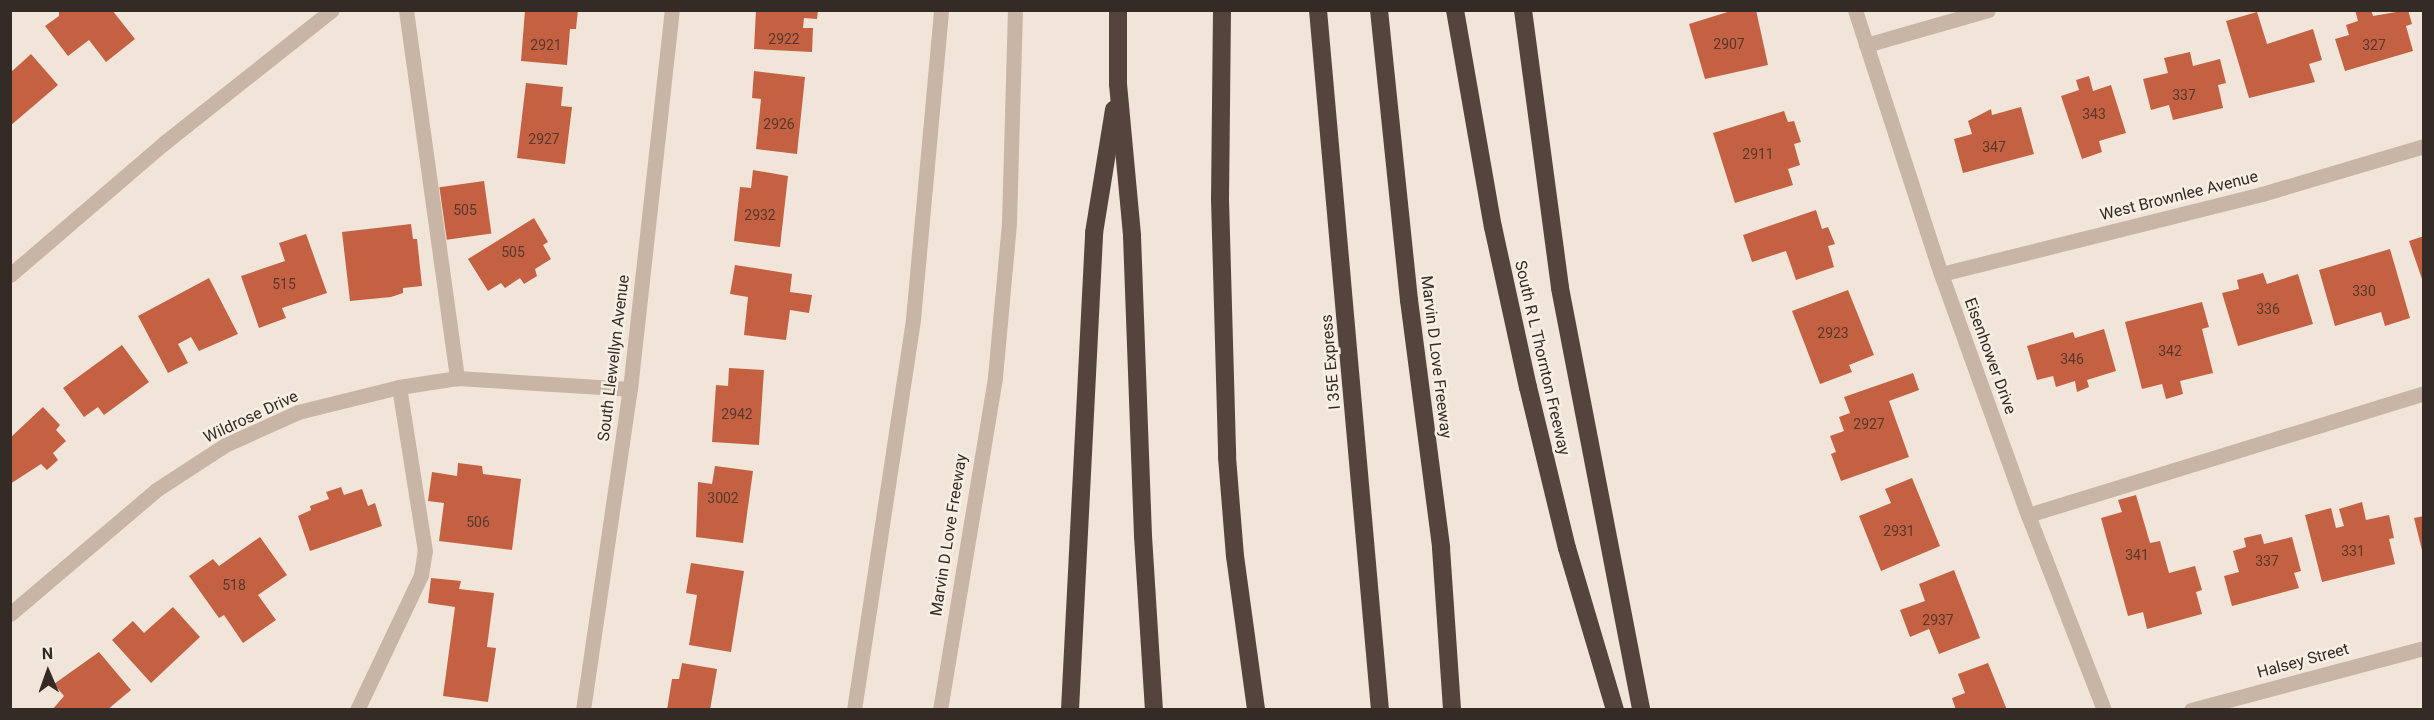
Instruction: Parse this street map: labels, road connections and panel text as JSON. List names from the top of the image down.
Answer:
{
  "streets": {
    "highway": ["Marvin D Love Freeway", "South R L Thornton Freeway", "I 35E Express"],
    "street": [
      "West Brownlee Avenue",
      "Eisenhower Drive",
      "South Llewellyn Avenue",
      "Wildrose Drive",
      "Halsey Street"
    ]
  },
  "crossings": [
    ["West Brownlee Avenue", "Eisenhower Drive"],
    ["South Llewellyn Avenue", "Wildrose Drive"]
  ],
  "house_numbers": [
    "2922",
    "2907",
    "2921",
    "327",
    "337",
    "343",
    "2926",
    "2927",
    "347",
    "2911",
    "505",
    "2932",
    "505",
    "515",
    "330",
    "336",
    "2923",
    "342",
    "346",
    "2942",
    "2927",
    "3002",
    "506",
    "2931",
    "331",
    "341",
    "337",
    "518",
    "2937"
  ],
  "north": "top"
}
